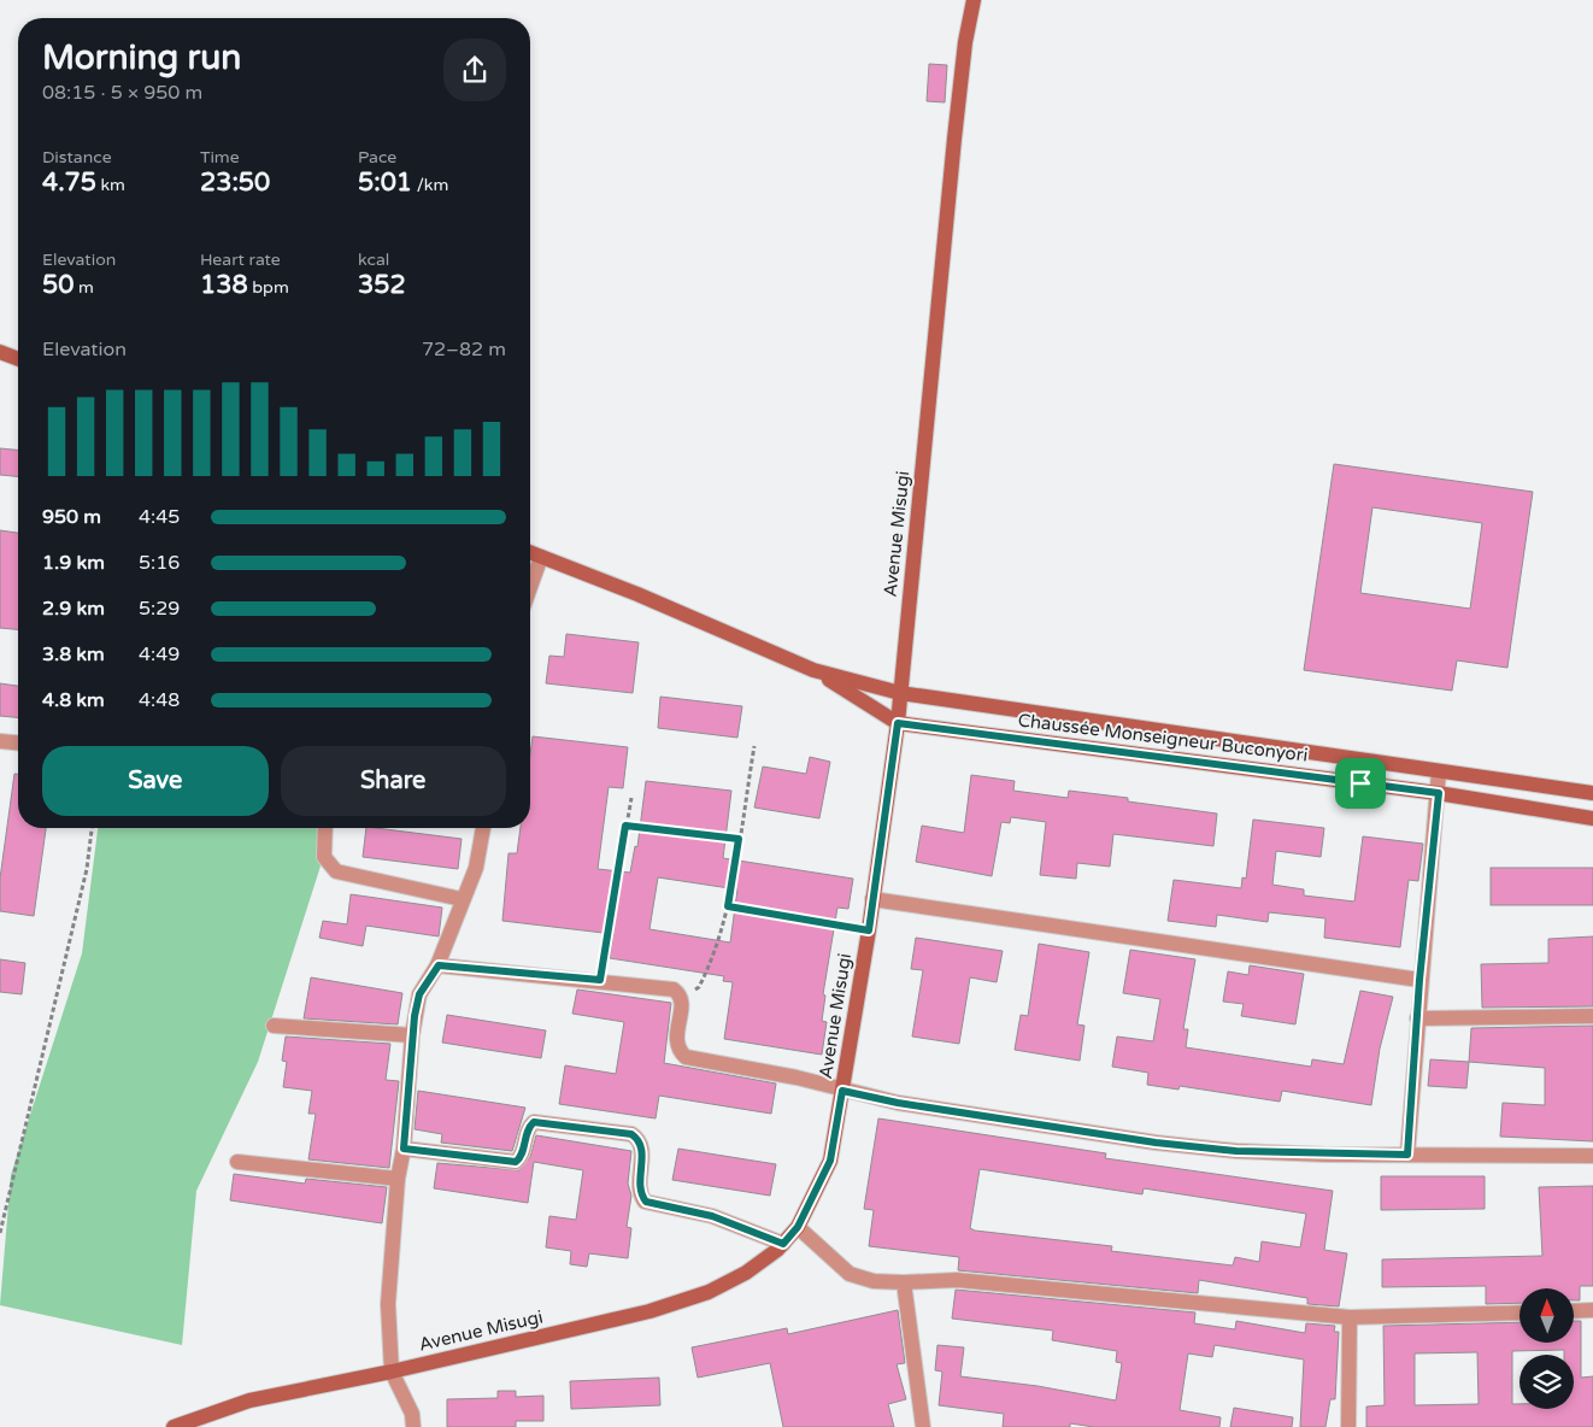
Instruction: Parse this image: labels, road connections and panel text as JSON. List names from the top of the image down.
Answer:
{
  "streets": {
    "street": ["Avenue Misugi", "Chaussée Monseigneur Buconyori"]
  },
  "crossings": [
    ["Avenue Misugi", "Chaussée Monseigneur Buconyori"]
  ],
  "north": "top",
  "page": {
    "heading": ["Morning run", "08:15 · 5 × 950 m"],
    "stats": [
      ["Distance", "4.75 km"],
      ["Time", "23:50"],
      ["Pace", "5:01 /km"],
      ["Elevation", "50 m"],
      ["Heart rate", "138 bpm"],
      ["kcal", "352"]
    ],
    "chart": ["Elevation", "72–82 m"],
    "list": [
      {
        "name": "950 m",
        "note": "4:45"
      },
      {
        "name": "1.9 km",
        "note": "5:16"
      },
      {
        "name": "2.9 km",
        "note": "5:29"
      },
      {
        "name": "3.8 km",
        "note": "4:49"
      },
      {
        "name": "4.8 km",
        "note": "4:48"
      }
    ],
    "buttons": ["Save", "Share"]
  }
}
